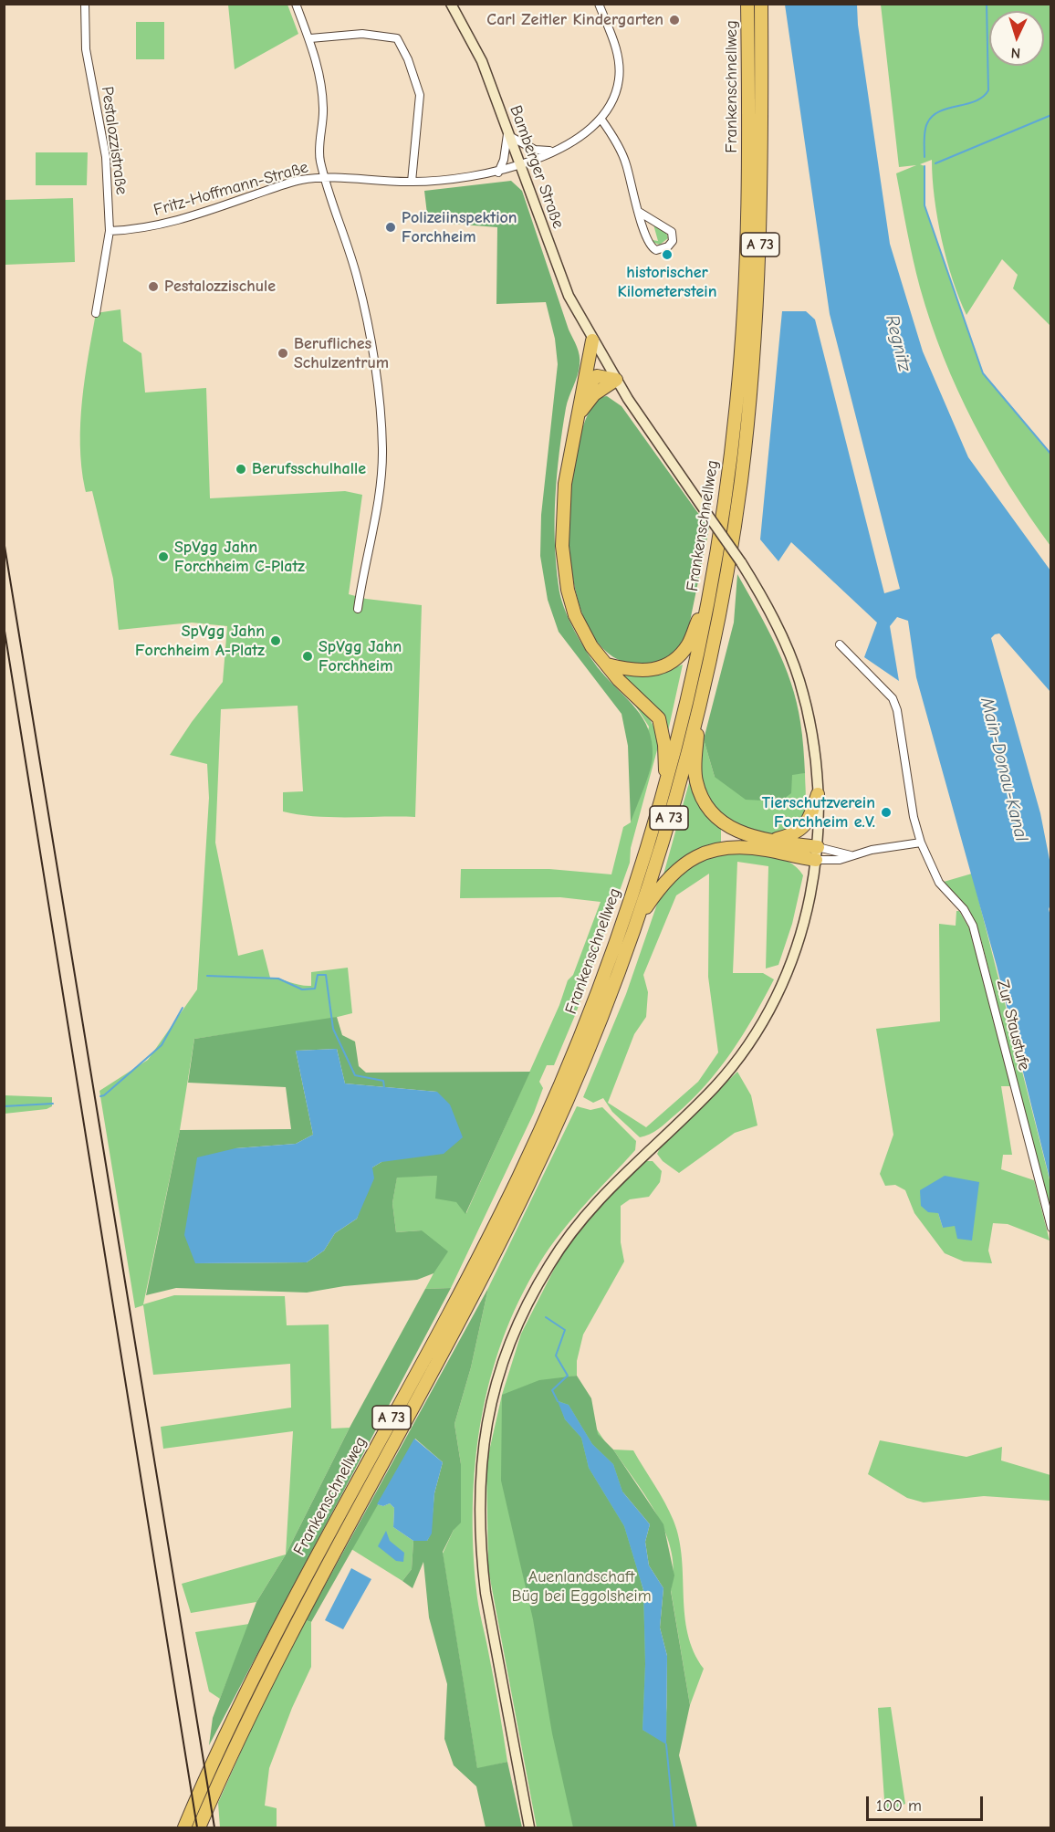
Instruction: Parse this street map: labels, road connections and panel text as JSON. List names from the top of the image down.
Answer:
{
  "streets": {
    "highway": ["Frankenschnellweg", "A 73"],
    "main road": ["Bamberger Straße"],
    "street": ["Pestalozzistraße", "Fritz-Hoffmann-Straße", "Zur Staustufe"]
  },
  "crossings": [
    ["Pestalozzistraße", "Fritz-Hoffmann-Straße"],
    ["Bamberger Straße", "Fritz-Hoffmann-Straße"]
  ],
  "water": ["Regnitz", "Main-Donau-Kanal"],
  "parks": ["Auenlandschaft Büg bei Eggolsheim"],
  "places": [
    "Carl Zeitler Kindergarten",
    "Polizeiinspektion Forchheim",
    "historischer Kilometerstein",
    "Pestalozzischule",
    "Berufliches Schulzentrum",
    "Berufsschulhalle",
    "SpVgg Jahn Forchheim C-Platz",
    "SpVgg Jahn Forchheim A-Platz",
    "SpVgg Jahn Forchheim",
    "Tierschutzverein Forchheim e.V."
  ],
  "scale_bar": "100 m",
  "north": "bottom"
}
